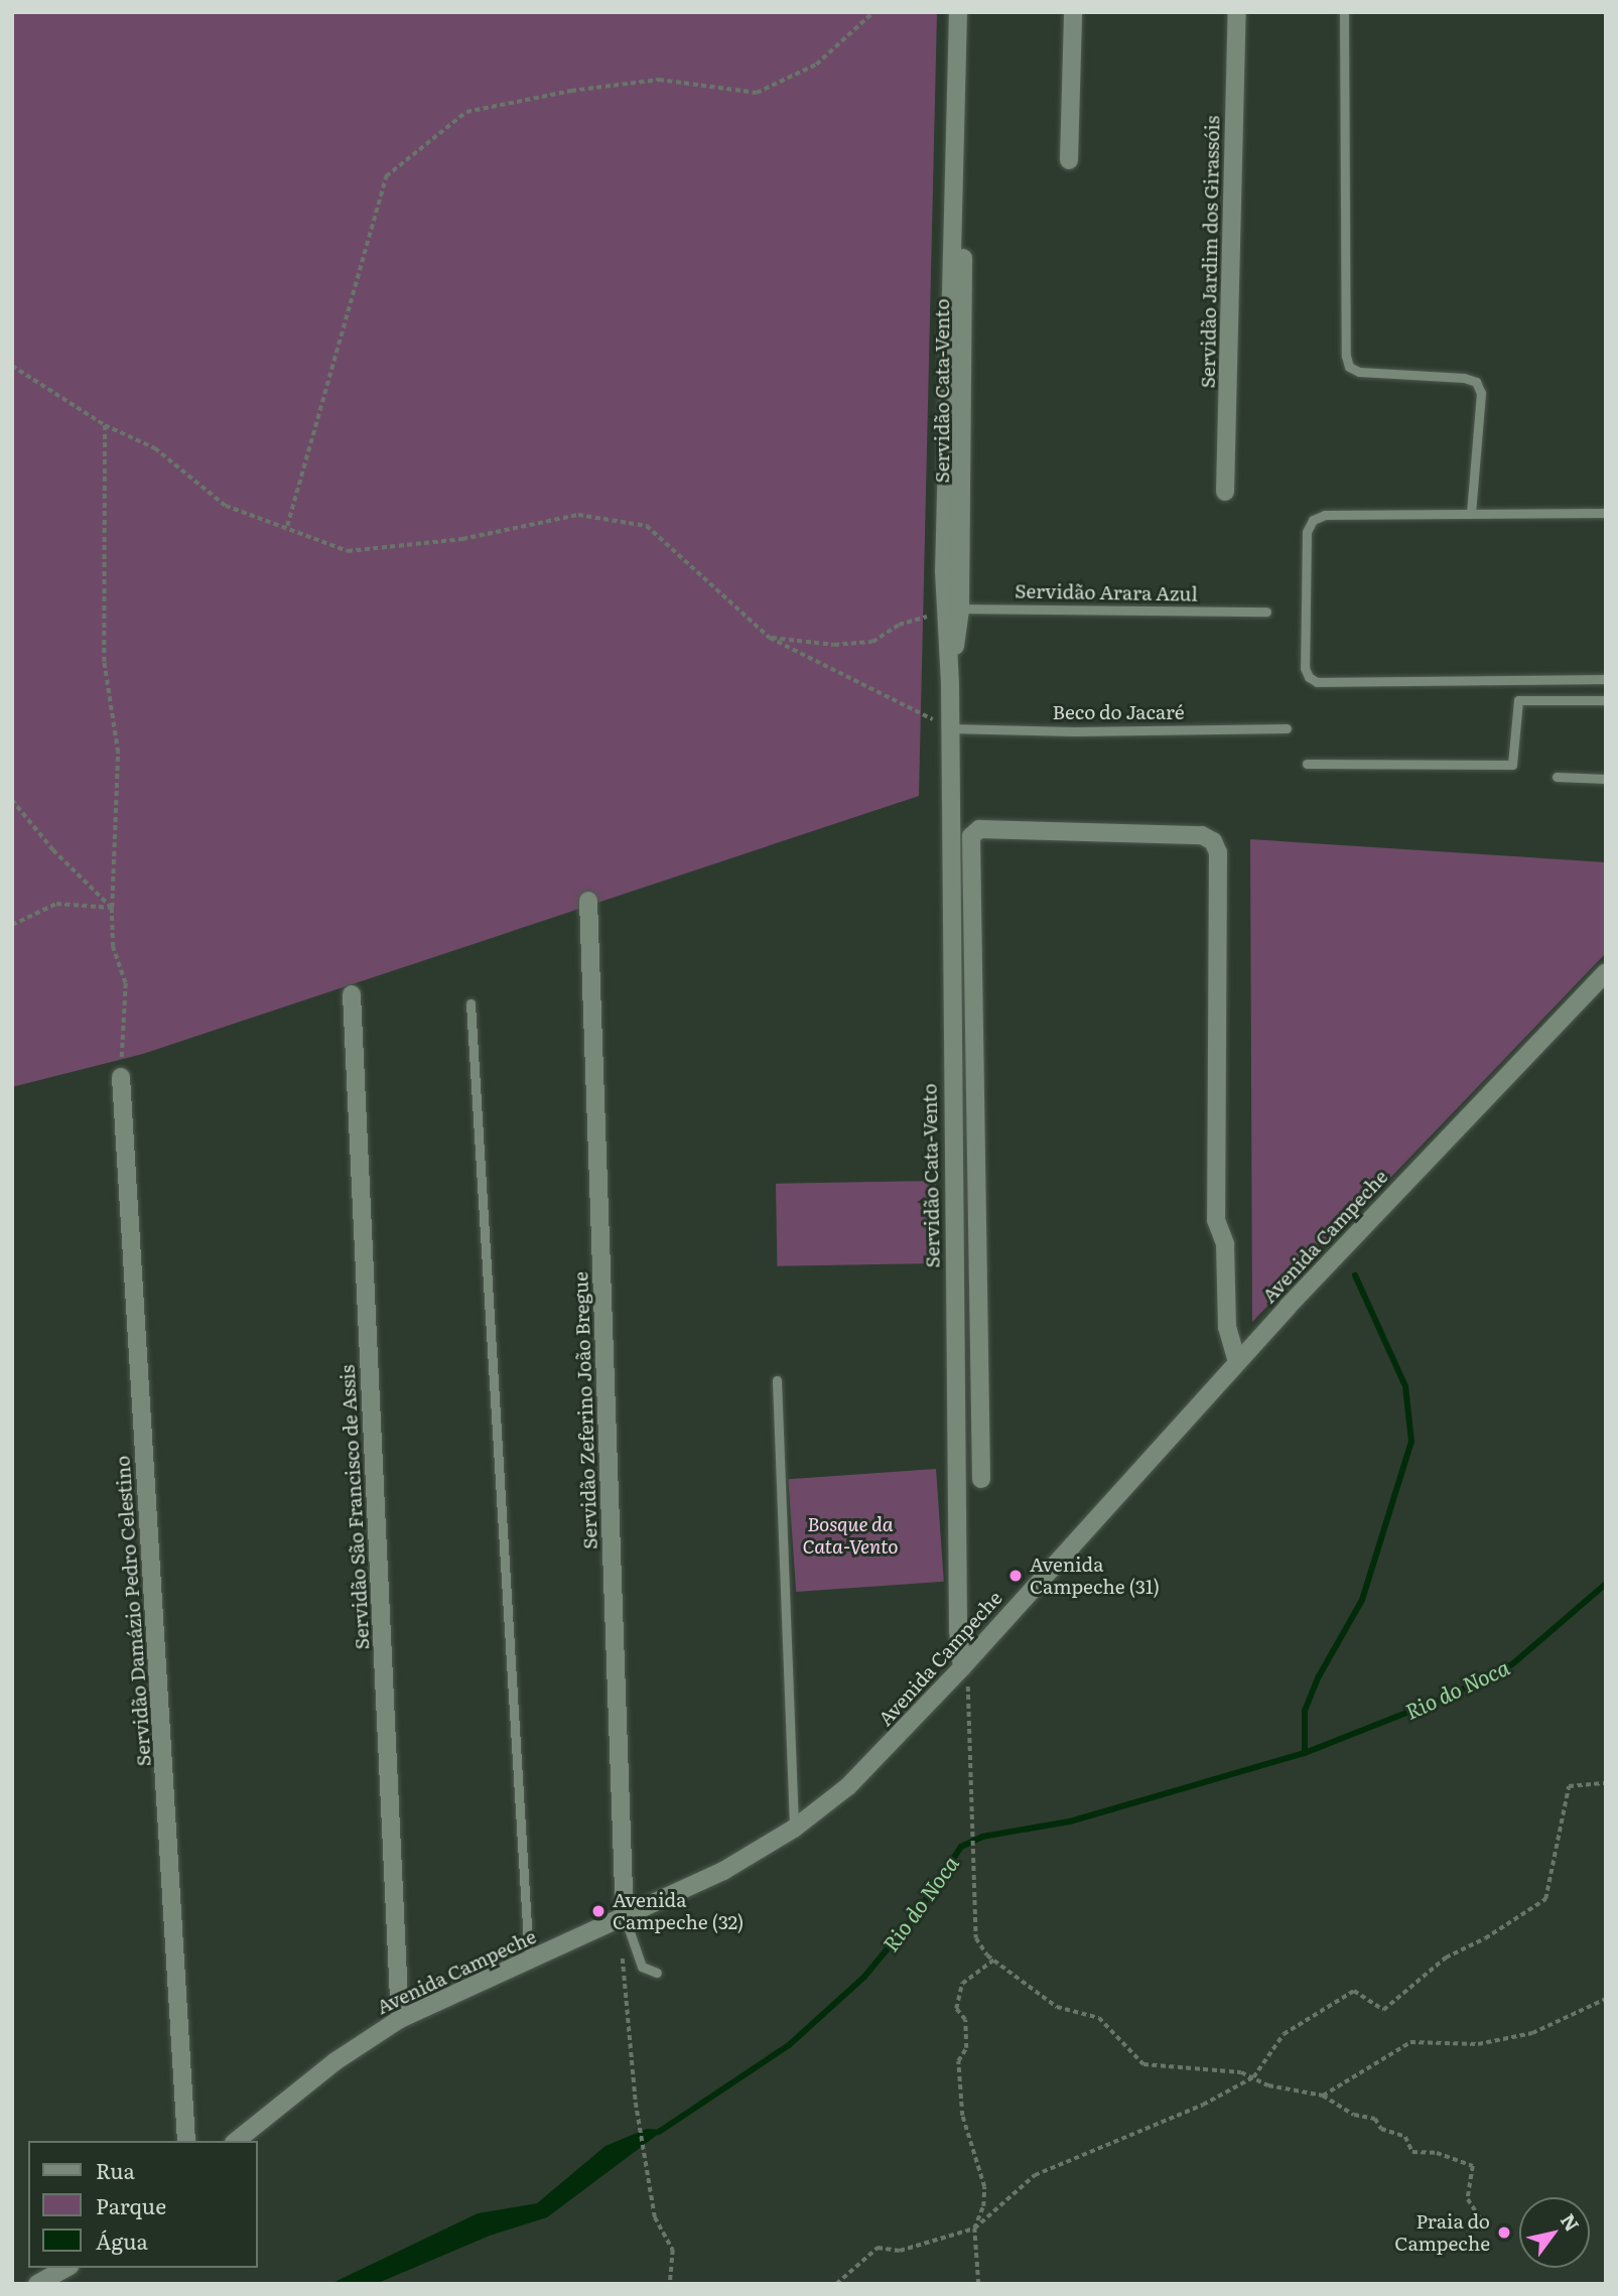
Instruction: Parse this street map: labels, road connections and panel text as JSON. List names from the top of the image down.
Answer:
{
  "streets": {
    "street": [
      "Servidão Jardim dos Girassóis",
      "Servidão Cata-Vento",
      "Avenida Campeche",
      "Servidão Zeferino João Bregue",
      "Servidão São Francisco de Assis",
      "Servidão Damázio Pedro Celestino"
    ],
    "lane": ["Servidão Arara Azul", "Beco do Jacaré"]
  },
  "crossings": [
    ["Servidão Cata-Vento", "Servidão Arara Azul"],
    ["Servidão Cata-Vento", "Beco do Jacaré"],
    ["Servidão Cata-Vento", "Avenida Campeche"],
    ["Avenida Campeche", "Servidão Zeferino João Bregue"],
    ["Avenida Campeche", "Servidão São Francisco de Assis"]
  ],
  "water": ["Rio do Noca"],
  "parks": ["Bosque da Cata-Vento"],
  "places": ["Avenida Campeche (31)", "Avenida Campeche (32)", "Praia do Campeche"],
  "legend": ["Rua", "Parque", "Água"],
  "north": "top right"
}
